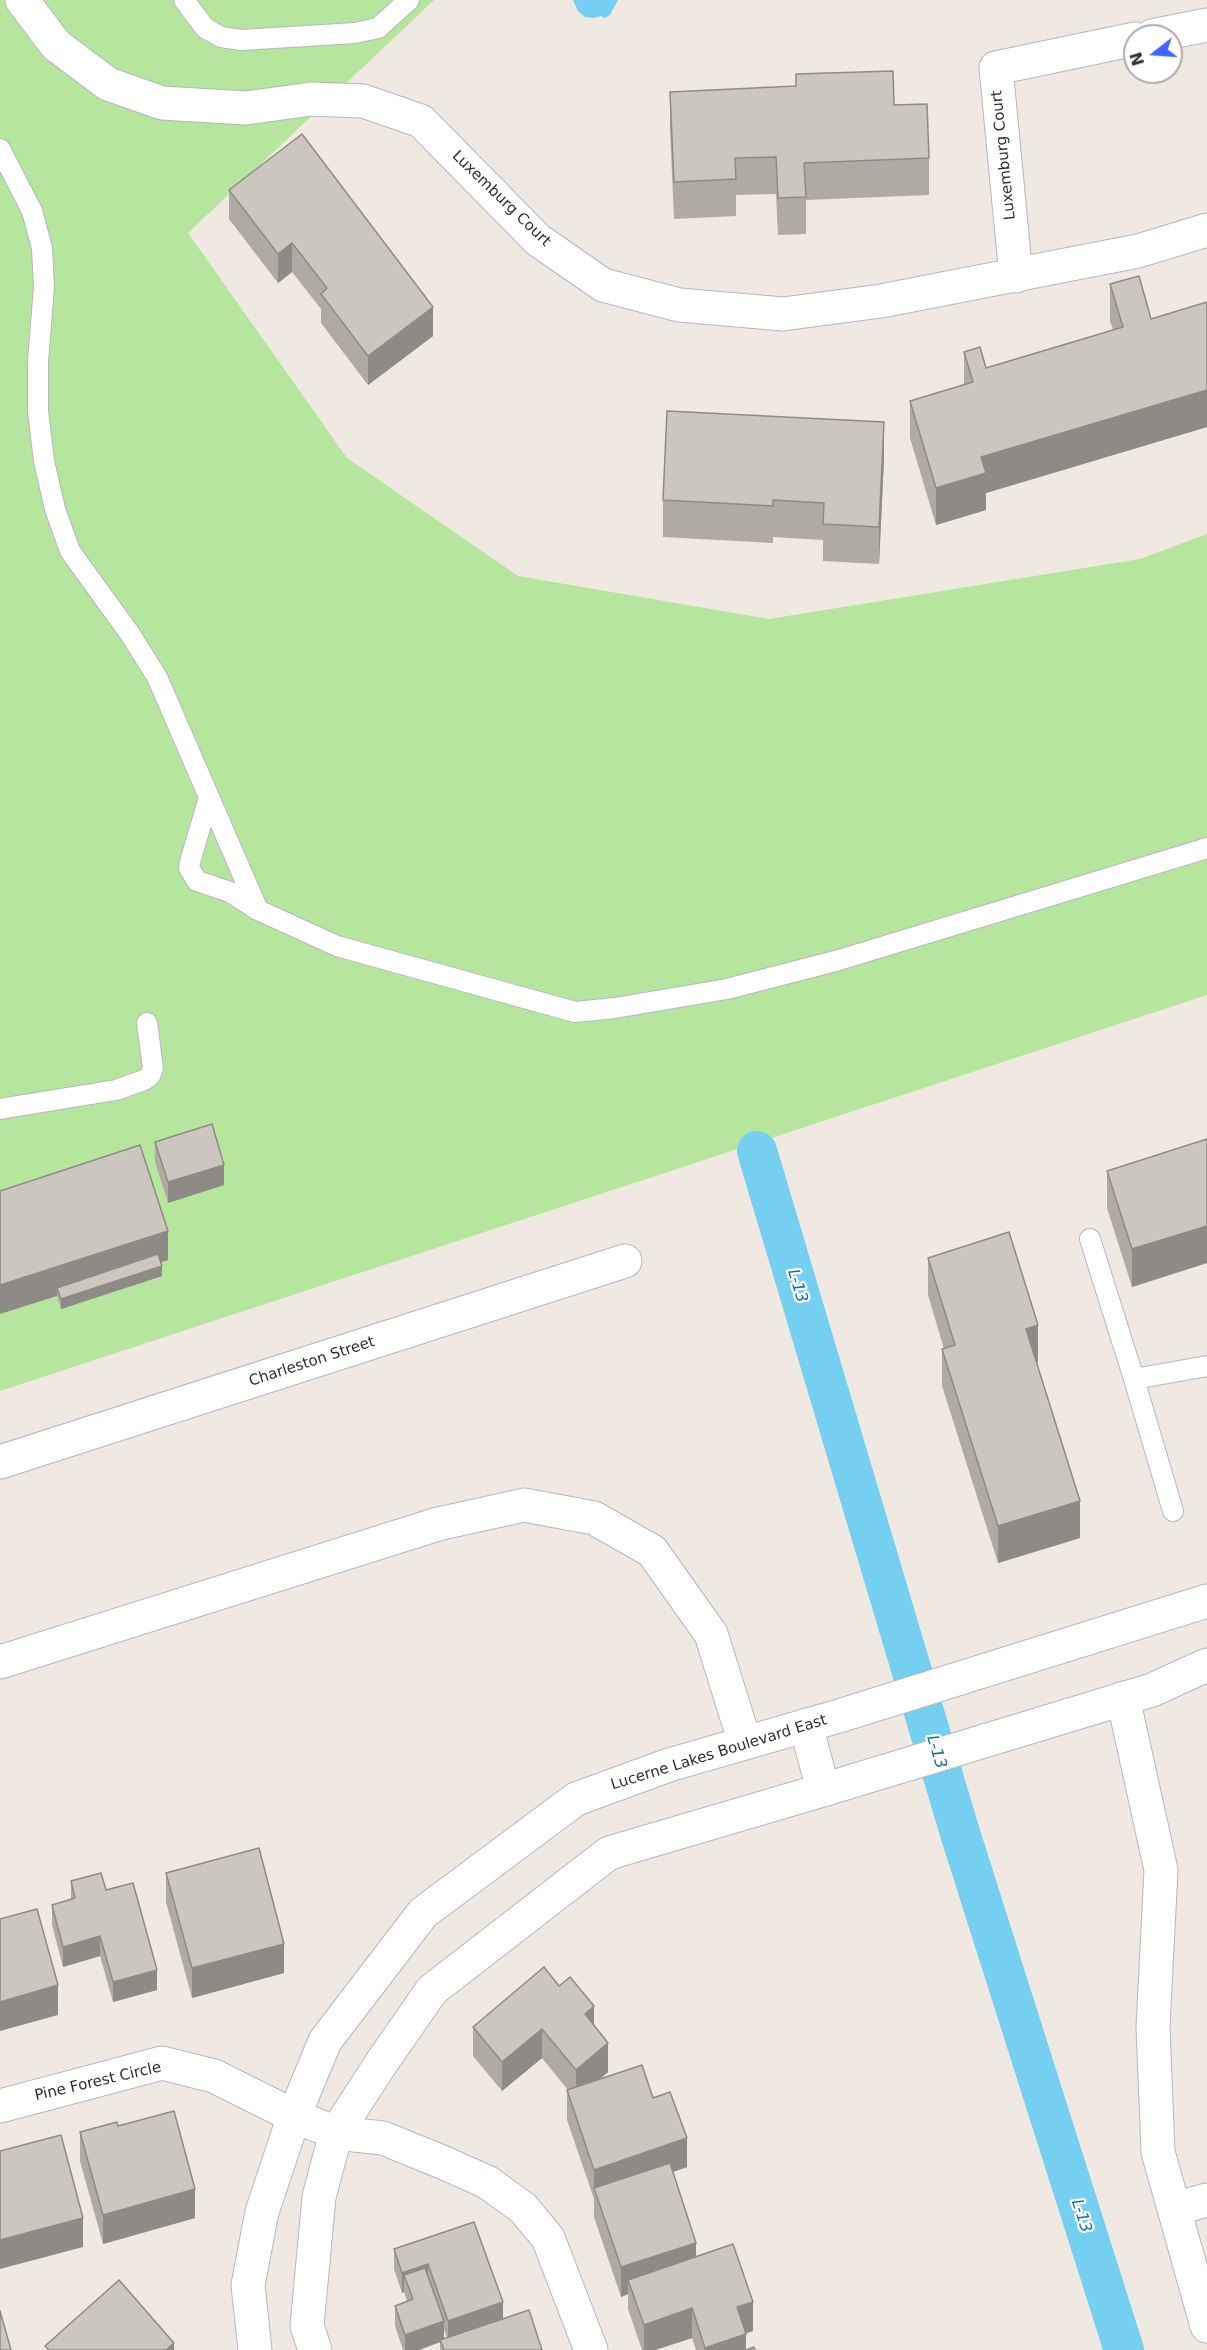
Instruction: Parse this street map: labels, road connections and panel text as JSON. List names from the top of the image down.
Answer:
{
  "streets": {
    "street": [
      "Luxemburg Court",
      "Charleston Street",
      "Lucerne Lakes Boulevard East",
      "Pine Forest Circle"
    ]
  },
  "crossings": [
    ["Lucerne Lakes Boulevard East", "Pine Forest Circle"]
  ],
  "water": ["L-13"],
  "north": "left"
}
